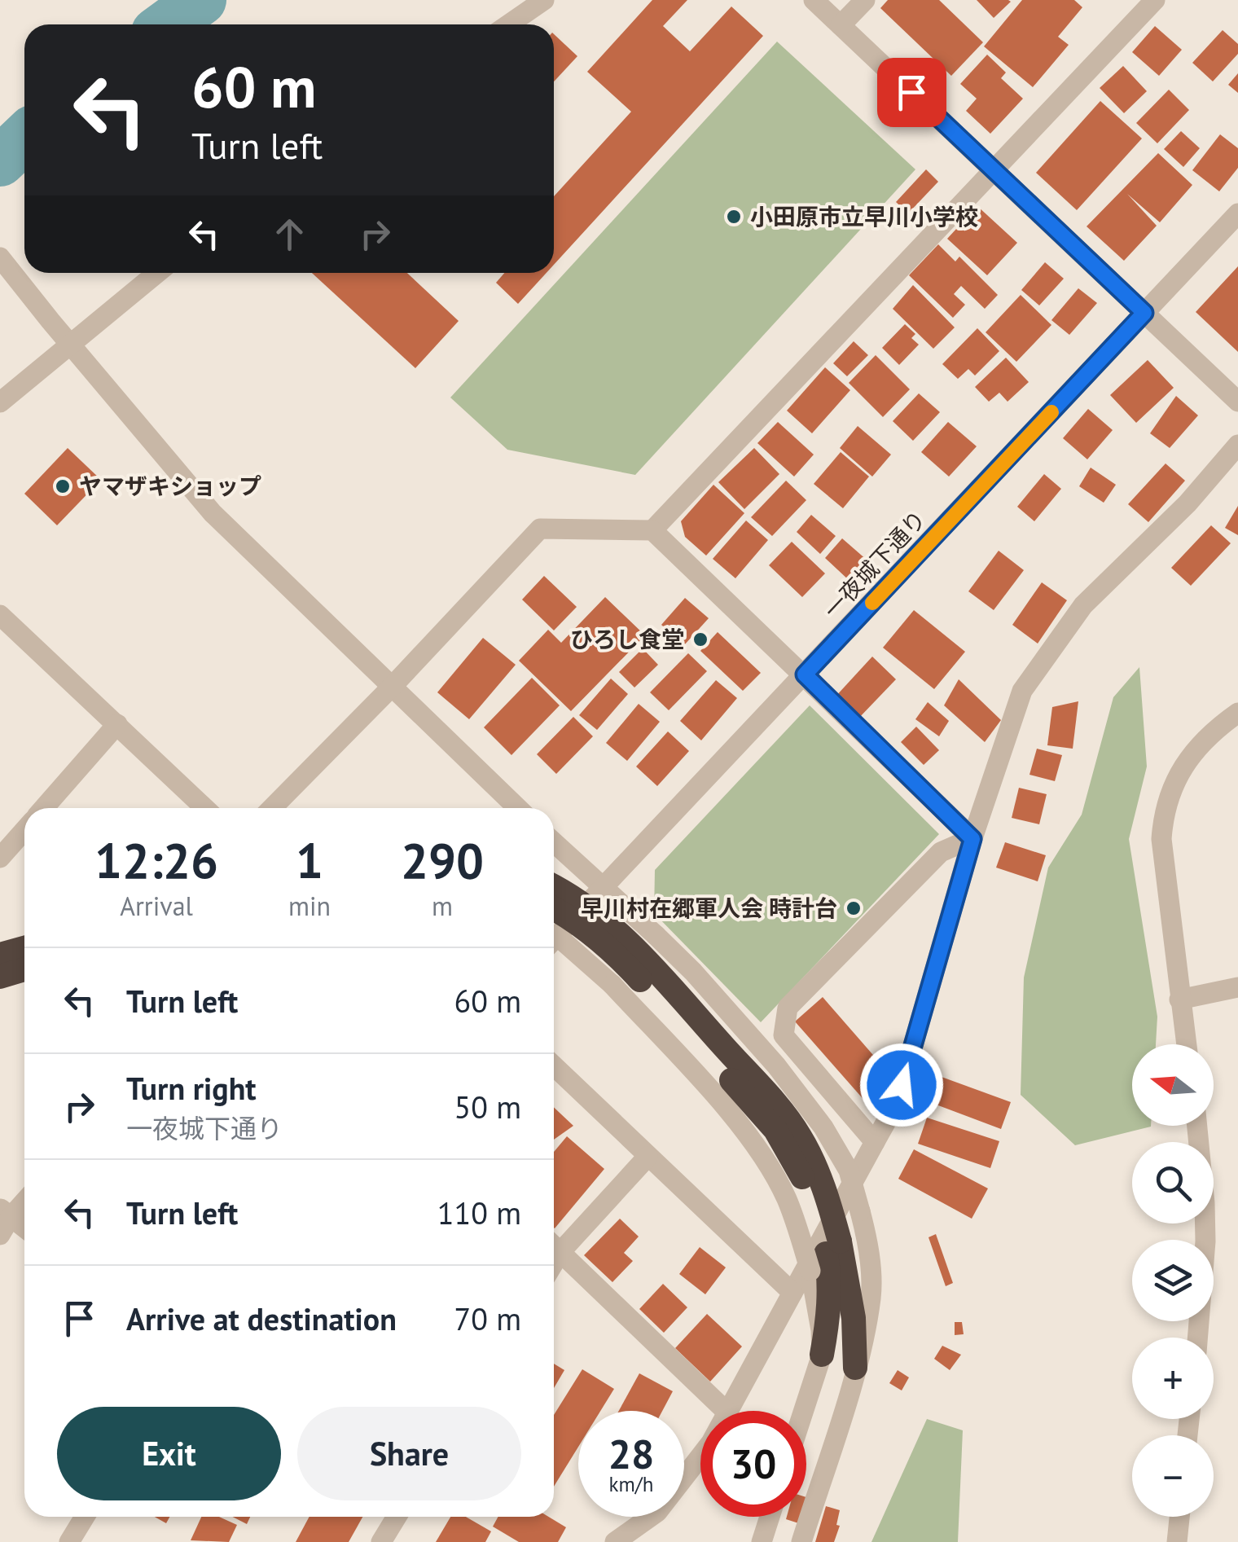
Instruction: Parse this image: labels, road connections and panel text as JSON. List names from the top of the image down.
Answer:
{
  "streets": {
    "street": ["一夜城下通り"]
  },
  "places": [
    "小田原市立早川小学校",
    "ヤマザキショップ",
    "ひろし食堂",
    "早川村在郷軍人会 時計台"
  ],
  "north": "left",
  "page": {
    "turn": ["60 m", "Turn left"],
    "eta": [
      "12:26",
      "Arrival",
      "1",
      "min",
      "290",
      "m"
    ],
    "list": [
      {
        "name": "Turn left",
        "value": "60 m"
      },
      {
        "name": "Turn right",
        "note": "一夜城下通り",
        "value": "50 m"
      },
      {
        "name": "Turn left",
        "value": "110 m"
      },
      {
        "name": "Arrive at destination",
        "value": "70 m"
      }
    ],
    "map_buttons": ["+", "−"],
    "buttons": ["Exit", "Share"],
    "speed": "28 km/h",
    "limit": "30"
  }
}
